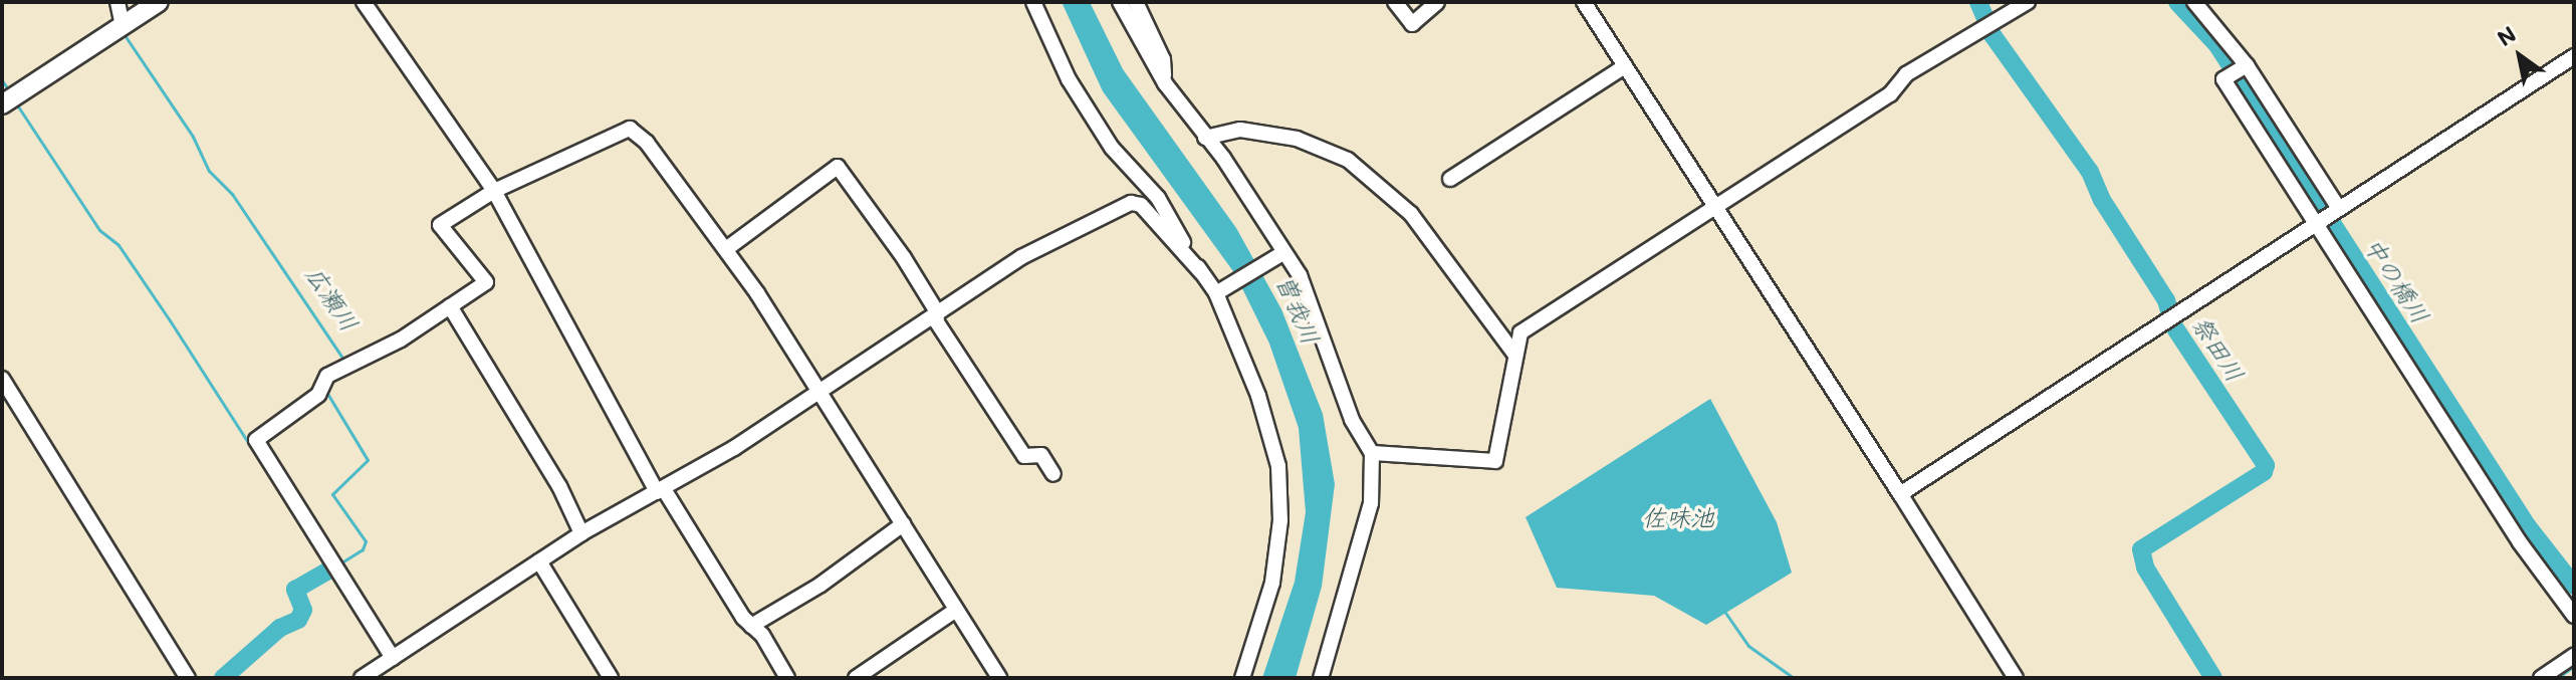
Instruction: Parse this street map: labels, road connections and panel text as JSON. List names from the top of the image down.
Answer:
{
  "water": [
    "中の橋川",
    "広瀬川",
    "曽我川",
    "祭田川",
    "佐味池"
  ],
  "north": "top left"
}
